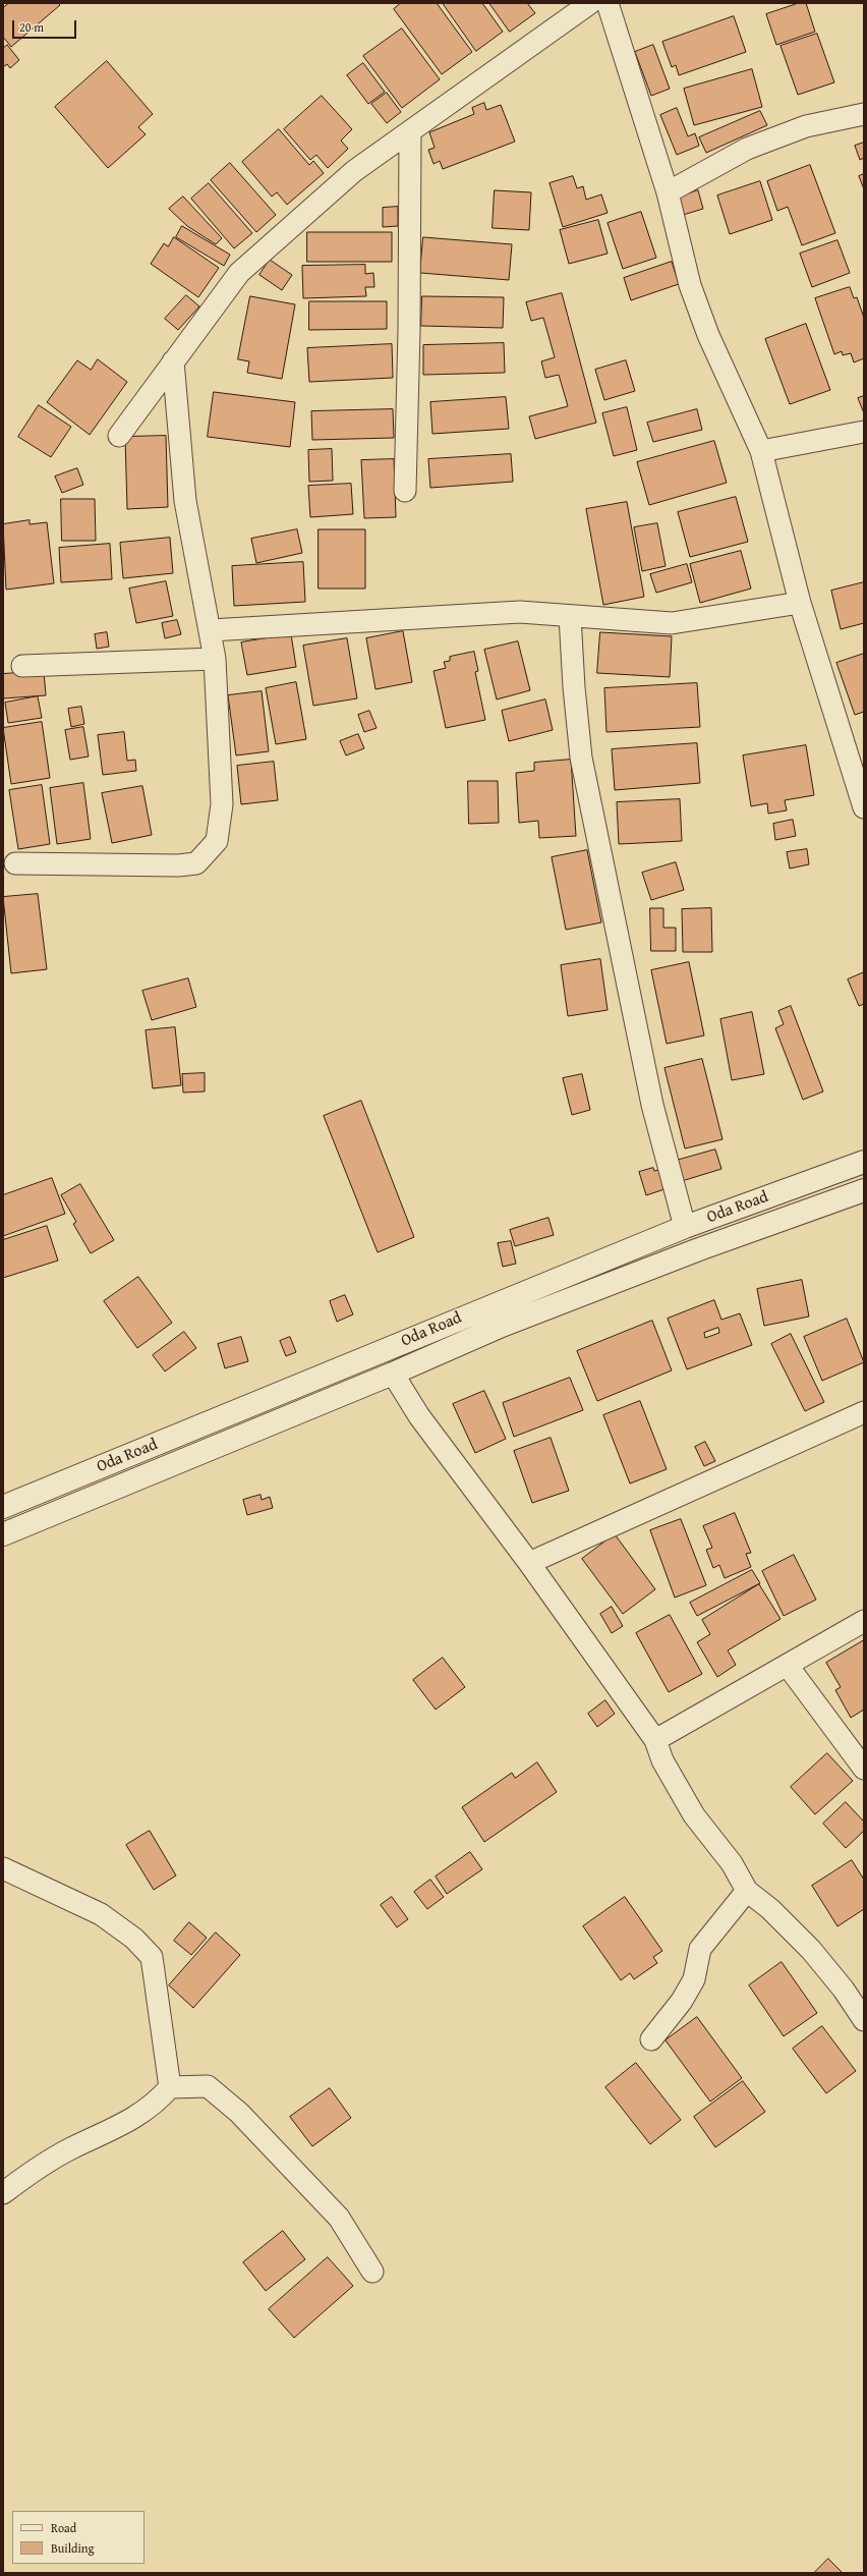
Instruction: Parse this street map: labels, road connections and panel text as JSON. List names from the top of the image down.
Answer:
{
  "streets": {
    "street": ["Oda Road"]
  },
  "legend": ["Road", "Building"],
  "scale_bar": "20 m"
}
